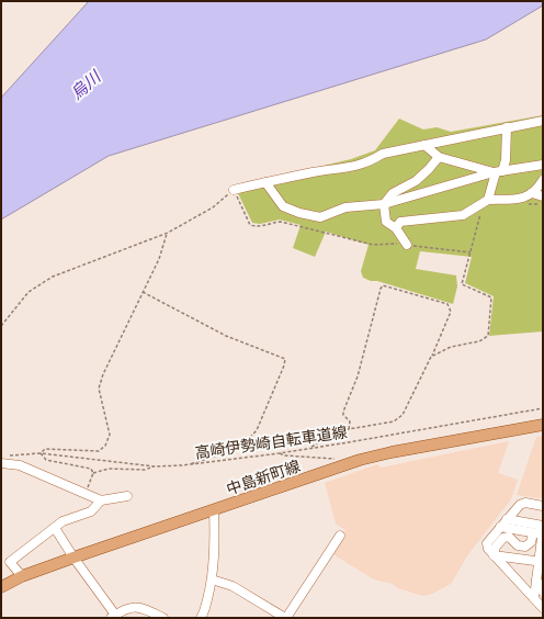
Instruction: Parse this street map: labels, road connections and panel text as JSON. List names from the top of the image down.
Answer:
{
  "streets": {
    "main road": ["中島新町線"],
    "path": ["高崎伊勢崎自転車道線"]
  },
  "water": ["烏川"]
}
